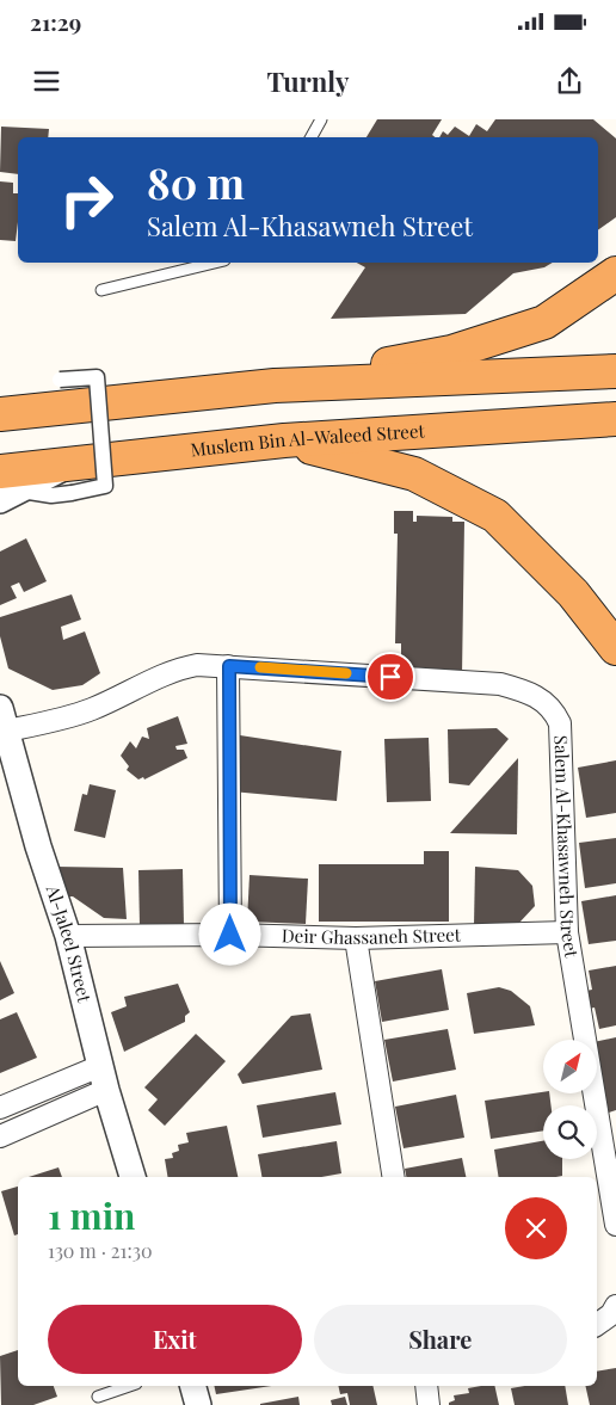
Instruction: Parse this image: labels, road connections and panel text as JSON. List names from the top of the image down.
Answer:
{
  "streets": {
    "highway": ["Muslem Bin Al-Waleed Street"],
    "street": ["Salem Al-Khasawneh Street", "Deir Ghassaneh Street", "Al-Jaleel Street"]
  },
  "crossings": [
    ["Salem Al-Khasawneh Street", "Deir Ghassaneh Street"],
    ["Salem Al-Khasawneh Street", "Al-Jaleel Street"],
    ["Deir Ghassaneh Street", "Al-Jaleel Street"]
  ],
  "north": "top right",
  "page": {
    "status": "21:29",
    "header": "Turnly",
    "turn": ["80 m", "Salem Al-Khasawneh Street"],
    "heading": ["1 min", "130 m · 21:30"],
    "buttons": ["Exit", "Share"]
  }
}
